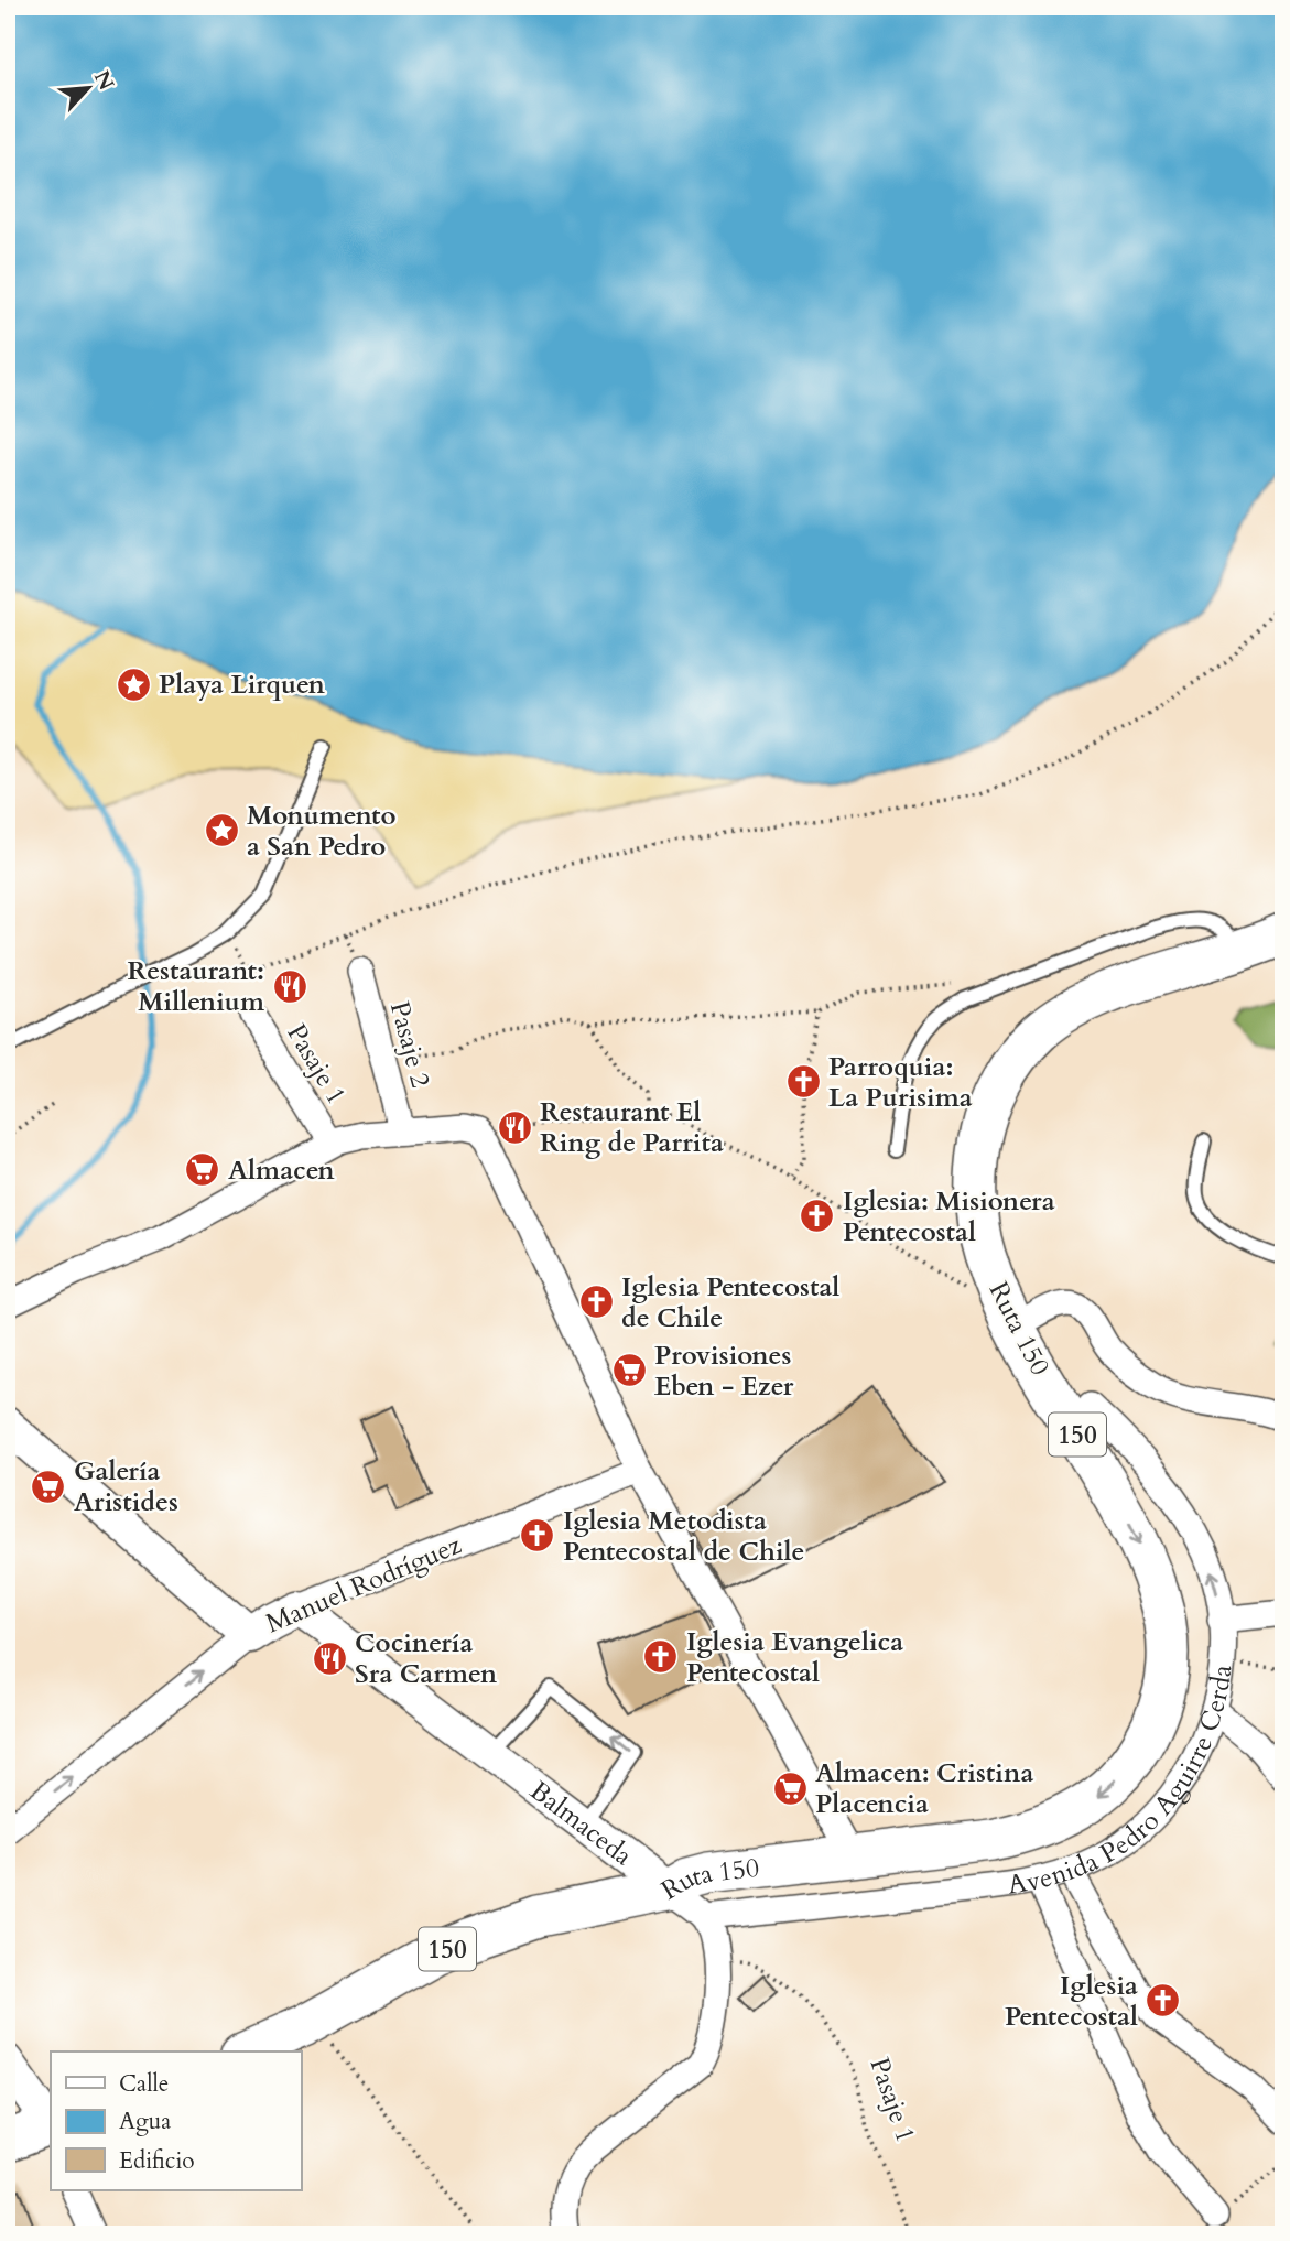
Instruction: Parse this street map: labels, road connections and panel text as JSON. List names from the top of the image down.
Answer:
{
  "streets": {
    "main road": ["Ruta 150", "150"],
    "street": [
      "Pasaje 2",
      "Pasaje 1",
      "Manuel Rodríguez",
      "Avenida Pedro Aguirre Cerda",
      "Balmaceda"
    ]
  },
  "crossings": [
    ["Ruta 150", "150"],
    ["Ruta 150", "Avenida Pedro Aguirre Cerda"],
    ["Ruta 150", "Balmaceda"],
    ["150", "Balmaceda"],
    ["Manuel Rodríguez", "Balmaceda"],
    ["Avenida Pedro Aguirre Cerda", "Balmaceda"]
  ],
  "one_way": ["Manuel Rodríguez"],
  "places": {
    "place": ["Playa Lirquen", "Monumento a San Pedro"],
    "restaurant": ["Restaurant: Millenium", "Restaurant El Ring de Parrita", "Cocinería Sra Carmen"],
    "church": [
      "Parroquia: La Purisima",
      "Iglesia: Misionera Pentecostal",
      "Iglesia Pentecostal de Chile",
      "Iglesia Metodista Pentecostal de Chile",
      "Iglesia Evangelica Pentecostal",
      "Iglesia Pentecostal"
    ],
    "supermarket": [
      "Almacen",
      "Provisiones Eben - Ezer",
      "Galería Aristides",
      "Almacen: Cristina Placencia"
    ]
  },
  "legend": ["Calle", "Agua", "Edificio"],
  "north": "top right"
}
